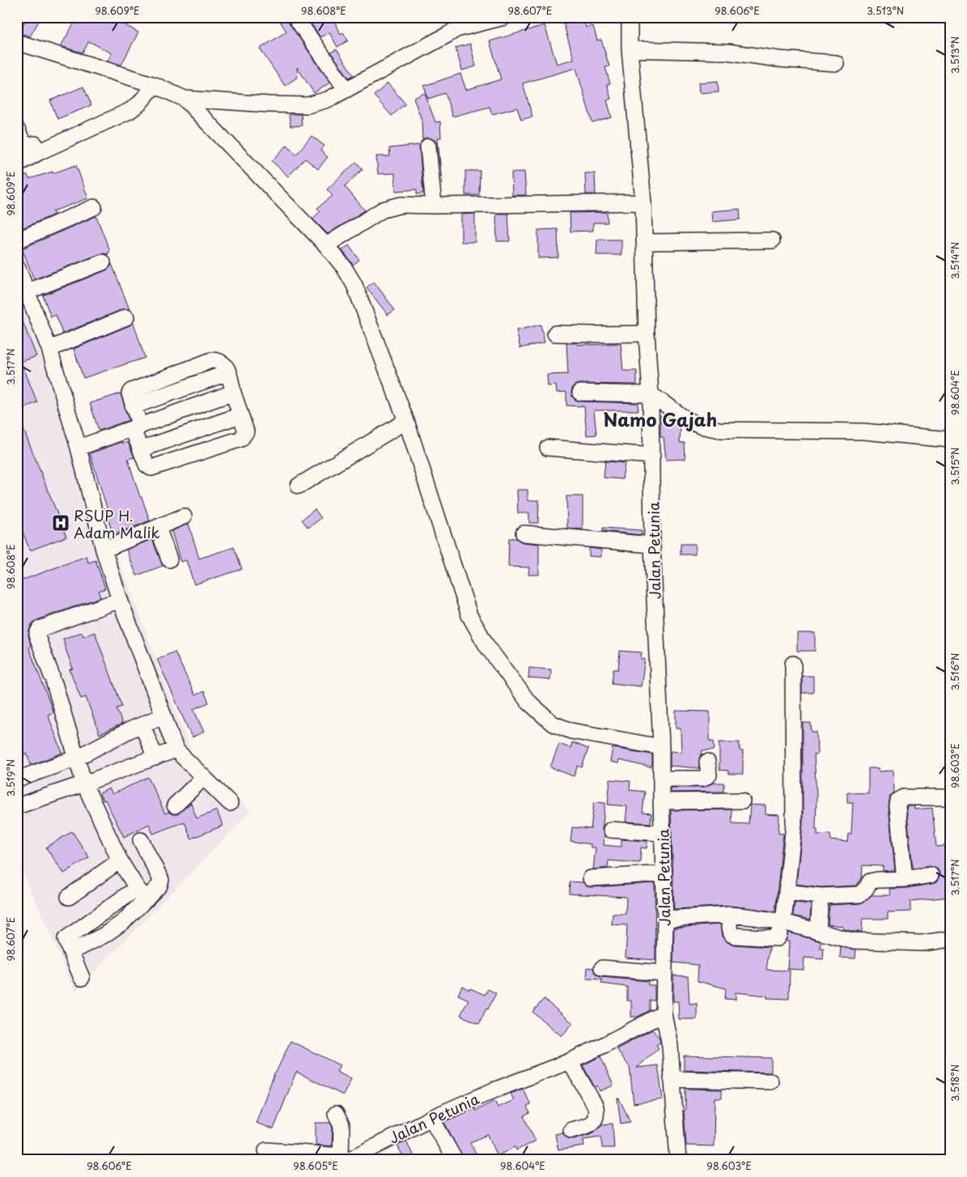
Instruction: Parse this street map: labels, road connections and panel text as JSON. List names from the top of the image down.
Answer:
{
  "streets": {
    "street": ["Jalan Petunia"]
  },
  "districts": ["Namo Gajah"],
  "places": {
    "hospital": ["RSUP H. Adam Malik"]
  },
  "coordinates": [
    "98.609°E",
    "98.608°E",
    "98.607°E",
    "98.606°E",
    "3.513°N",
    "3.514°N",
    "3.517°N",
    "98.604°E",
    "3.515°N",
    "3.516°N",
    "98.603°E",
    "3.519°N",
    "3.518°N",
    "98.605°E"
  ]
}
